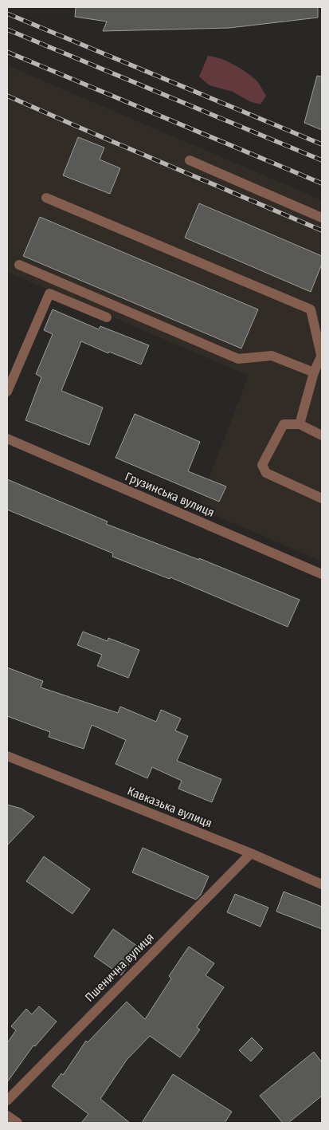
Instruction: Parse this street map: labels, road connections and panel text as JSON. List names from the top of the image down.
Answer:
{
  "streets": {
    "street": ["Грузинська вулиця", "Кавказька вулиця", "Пшенична вулиця"]
  },
  "crossings": [
    ["Кавказька вулиця", "Пшенична вулиця"]
  ]
}
